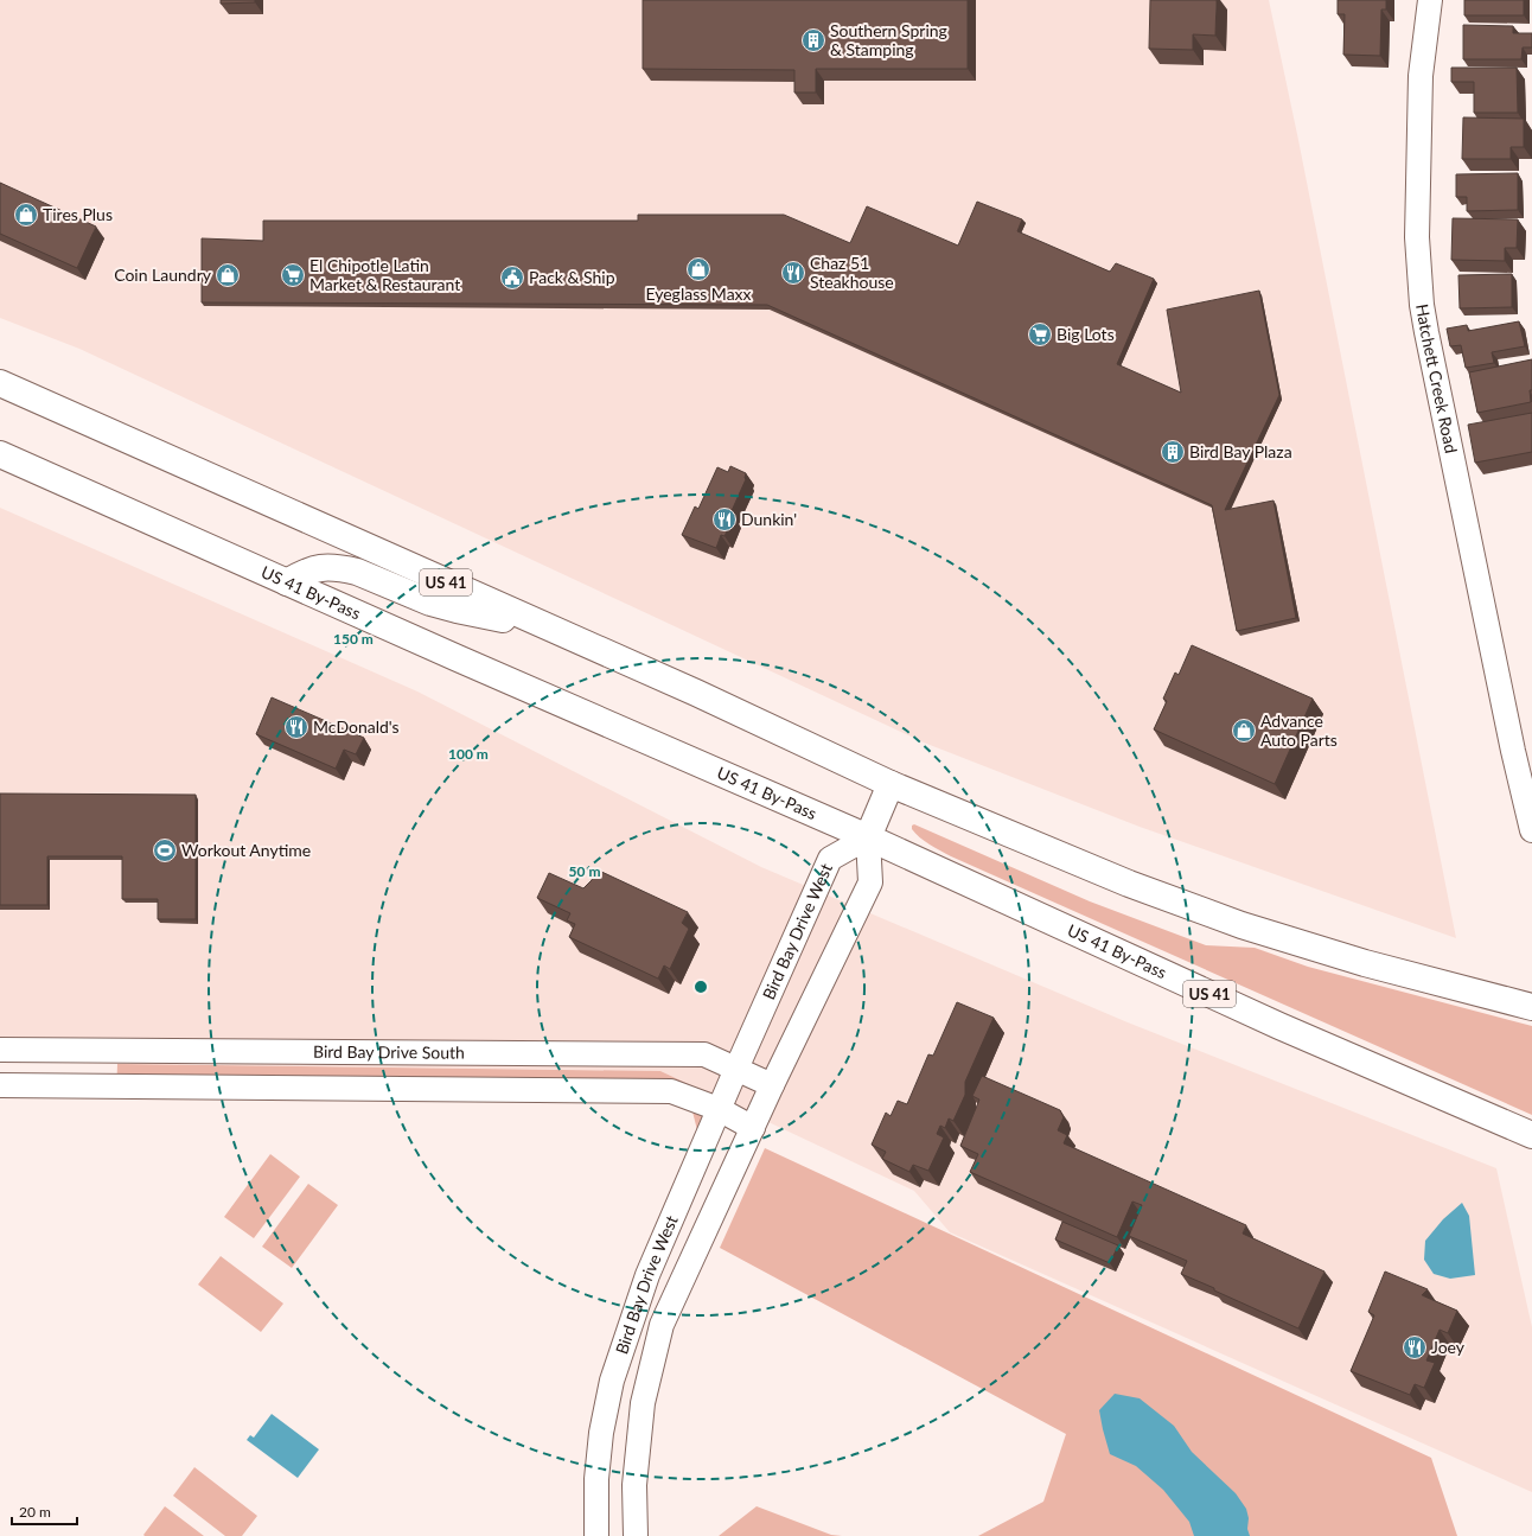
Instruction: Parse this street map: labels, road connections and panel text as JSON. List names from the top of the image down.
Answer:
{
  "streets": {
    "main road": ["US 41", "US 41 By-Pass"],
    "street": ["Hatchett Creek Road", "Bird Bay Drive West", "Bird Bay Drive South"]
  },
  "crossings": [
    ["US 41 By-Pass", "Bird Bay Drive West"],
    ["Bird Bay Drive West", "Bird Bay Drive South"]
  ],
  "places": {
    "building": ["Southern Spring & Stamping", "Bird Bay Plaza"],
    "shop": [
      "Tires Plus",
      "Eyeglass Maxx",
      "Coin Laundry",
      "Advance Auto Parts"
    ],
    "restaurant": [
      "Chaz 51 Steakhouse",
      "Dunkin'",
      "McDonald's",
      "Joey"
    ],
    "supermarket": ["El Chipotle Latin Market & Restaurant", "Big Lots"],
    "public building": ["Pack & Ship"],
    "sports": ["Workout Anytime"]
  },
  "scale_bar": "20 m",
  "rings": ["150 m", "100 m", "50 m"]
}
